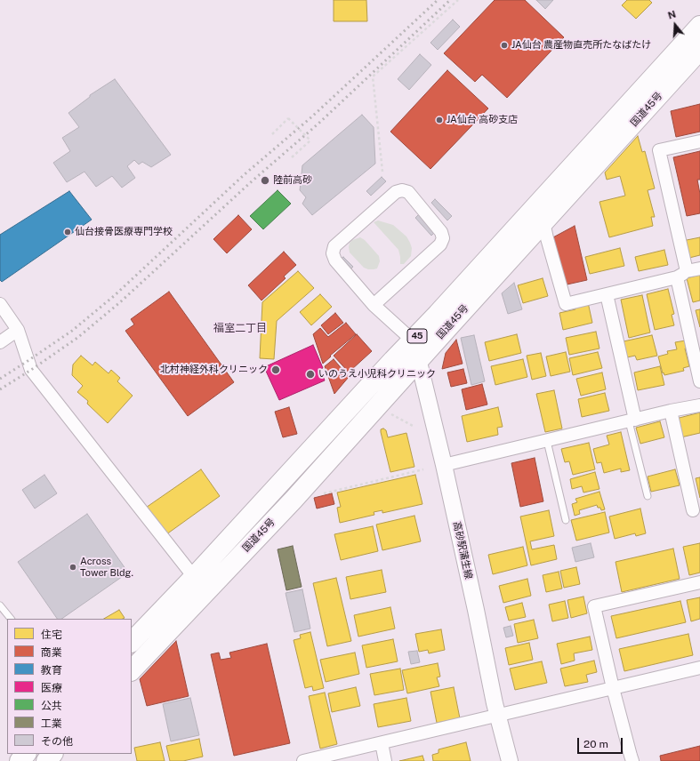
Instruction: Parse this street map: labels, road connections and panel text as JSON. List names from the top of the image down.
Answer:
{
  "streets": {
    "highway": ["国道45号", "45"],
    "street": ["高砂駅蒲生線"]
  },
  "crossings": [
    ["国道45号", "高砂駅蒲生線"]
  ],
  "districts": ["福室二丁目"],
  "places": [
    "JA仙台 農産物直売所たなばたけ",
    "JA仙台 高砂支店",
    "陸前高砂",
    "仙台接骨医療専門学校",
    "北村神経外科クリニック",
    "いのうえ小児科クリニック",
    "Across Tower Bldg."
  ],
  "legend": [
    "住宅",
    "商業",
    "教育",
    "医療",
    "公共",
    "工業",
    "その他"
  ],
  "scale_bar": "20 m",
  "north": "top"
}
